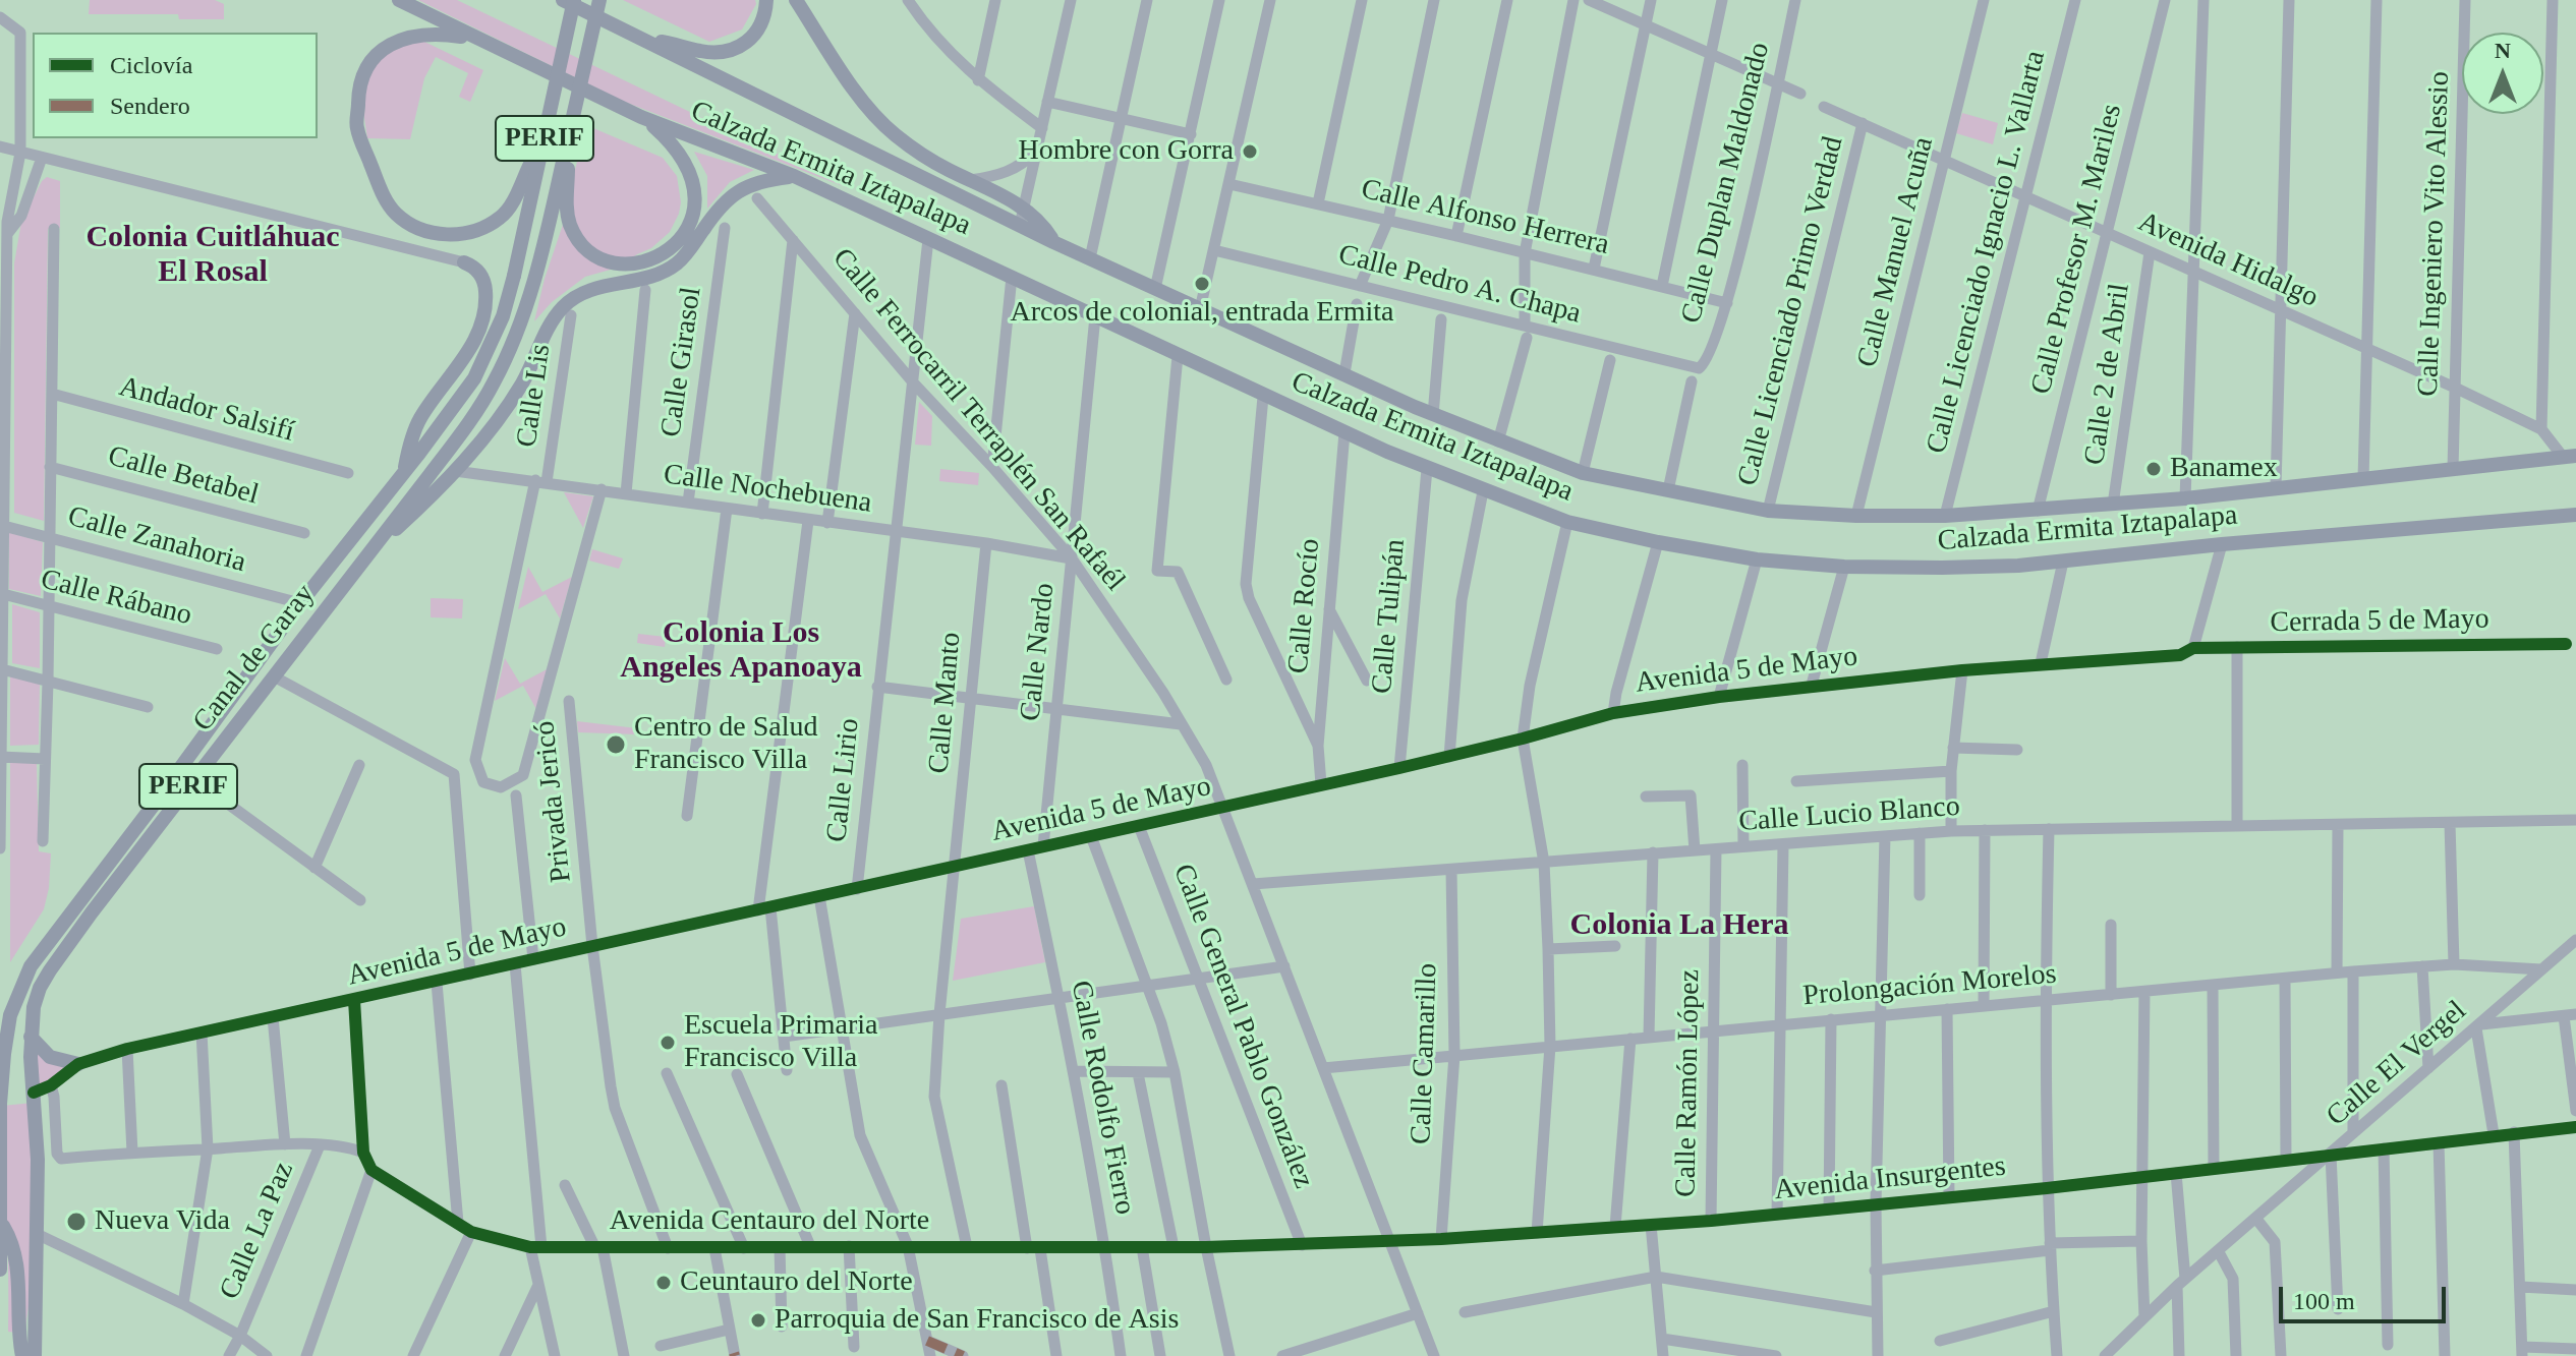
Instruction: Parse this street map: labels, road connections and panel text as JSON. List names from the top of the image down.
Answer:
{
  "streets": {
    "main road": ["PERIF", "Calzada Ermita Iztapalapa", "Canal de Garay"],
    "street": [
      "Calle Duplan Maldonado",
      "Calle Alfonso Herrera",
      "Calle Ingeniero Vito Alessio",
      "Calle Profesor M. Mariles",
      "Calle Manuel Acuña",
      "Calle Licenciado Ignacio L. Vallarta",
      "Avenida Hidalgo",
      "Calle Pedro A. Chapa",
      "Calle Licenciado Primo Verdad",
      "Calle Girasol",
      "Calle 2 de Abril",
      "Calle Lis",
      "Andador Salsifí",
      "Calle Ferrocarril Terraplén San Rafaél",
      "Calle Betabel",
      "Calle Nochebuena",
      "Calle Zanahoria",
      "Calle Rábano",
      "Calle Rocío",
      "Calle Tulipán",
      "Cerrada 5 de Mayo",
      "Calle Nardo",
      "Avenida 5 de Mayo",
      "Calle Manto",
      "Calle Lirio",
      "Privada Jericó",
      "Calle Lucio Blanco",
      "Prolongación Morelos",
      "Calle General Pablo González",
      "Calle Camarillo",
      "Calle El Vergel",
      "Calle Ramón López",
      "Calle Rodolfo Fierro",
      "Avenida Insurgentes",
      "Avenida Centauro del Norte",
      "Calle La Paz"
    ]
  },
  "crossings": [
    ["Calzada Ermita Iztapalapa", "Calle Ingeniero Vito Alessio"],
    ["Calzada Ermita Iztapalapa", "Calle Profesor M. Mariles"],
    ["Calzada Ermita Iztapalapa", "Calle Manuel Acuña"],
    ["Calzada Ermita Iztapalapa", "Calle Licenciado Ignacio L. Vallarta"],
    ["Calzada Ermita Iztapalapa", "Avenida Hidalgo"],
    ["Calzada Ermita Iztapalapa", "Calle Licenciado Primo Verdad"],
    ["Calzada Ermita Iztapalapa", "Calle 2 de Abril"],
    ["Calzada Ermita Iztapalapa", "Calle Rocío"],
    ["Calzada Ermita Iztapalapa", "Calle Tulipán"],
    ["Calzada Ermita Iztapalapa", "Calle Nardo"],
    ["Calzada Ermita Iztapalapa", "Calle Lirio"],
    ["Calle Duplan Maldonado", "Calle Alfonso Herrera"],
    ["Calle Duplan Maldonado", "Calle Pedro A. Chapa"],
    ["Calle Ingeniero Vito Alessio", "Avenida Hidalgo"],
    ["Calle Profesor M. Mariles", "Avenida Hidalgo"],
    ["Calle Manuel Acuña", "Avenida Hidalgo"],
    ["Calle Licenciado Ignacio L. Vallarta", "Avenida Hidalgo"],
    ["Avenida Hidalgo", "Calle Licenciado Primo Verdad"],
    ["Avenida Hidalgo", "Calle 2 de Abril"],
    ["Calle Girasol", "Calle Nochebuena"],
    ["Calle Lis", "Calle Nochebuena"],
    ["Calle Ferrocarril Terraplén San Rafaél", "Calle Nochebuena"],
    ["Calle Ferrocarril Terraplén San Rafaél", "Calle Nardo"],
    ["Calle Ferrocarril Terraplén San Rafaél", "Avenida 5 de Mayo"],
    ["Calle Ferrocarril Terraplén San Rafaél", "Calle Lirio"],
    ["Calle Ferrocarril Terraplén San Rafaél", "Calle Lucio Blanco"],
    ["Calle Ferrocarril Terraplén San Rafaél", "Prolongación Morelos"],
    ["Calle Ferrocarril Terraplén San Rafaél", "Avenida Insurgentes"],
    ["Calle Nochebuena", "Calle Nardo"],
    ["Calle Nochebuena", "Calle Manto"],
    ["Calle Nochebuena", "Calle Lirio"],
    ["Calle Zanahoria", "Canal de Garay"],
    ["Calle Rocío", "Avenida 5 de Mayo"],
    ["Calle Tulipán", "Avenida 5 de Mayo"],
    ["Cerrada 5 de Mayo", "Avenida 5 de Mayo"],
    ["Calle Nardo", "Avenida 5 de Mayo"],
    ["Canal de Garay", "Avenida 5 de Mayo"],
    ["Avenida 5 de Mayo", "Calle Manto"],
    ["Avenida 5 de Mayo", "Calle Lirio"],
    ["Avenida 5 de Mayo", "Privada Jericó"],
    ["Avenida 5 de Mayo", "Calle General Pablo González"],
    ["Avenida 5 de Mayo", "Calle Rodolfo Fierro"],
    ["Calle Manto", "Avenida Centauro del Norte"],
    ["Privada Jericó", "Avenida Centauro del Norte"],
    ["Calle Lucio Blanco", "Calle Camarillo"],
    ["Calle Lucio Blanco", "Calle Ramón López"],
    ["Prolongación Morelos", "Calle Camarillo"],
    ["Prolongación Morelos", "Calle El Vergel"],
    ["Prolongación Morelos", "Calle Ramón López"],
    ["Calle General Pablo González", "Avenida Insurgentes"],
    ["Calle Camarillo", "Avenida Insurgentes"],
    ["Calle El Vergel", "Avenida Insurgentes"],
    ["Calle Ramón López", "Avenida Insurgentes"],
    ["Calle Rodolfo Fierro", "Avenida Centauro del Norte"],
    ["Avenida Insurgentes", "Avenida Centauro del Norte"]
  ],
  "districts": ["Colonia Cuitláhuac El Rosal", "Colonia Los Angeles Apanoaya", "Colonia La Hera"],
  "places": [
    "Hombre con Gorra",
    "Arcos de colonial, entrada Ermita",
    "Banamex",
    "Centro de Salud Francisco Villa",
    "Escuela Primaria Francisco Villa",
    "Nueva Vida",
    "Ceuntauro del Norte",
    "Parroquia de San Francisco de Asis"
  ],
  "legend": ["Ciclovía", "Sendero"],
  "scale_bar": "100 m",
  "north": "top"
}
